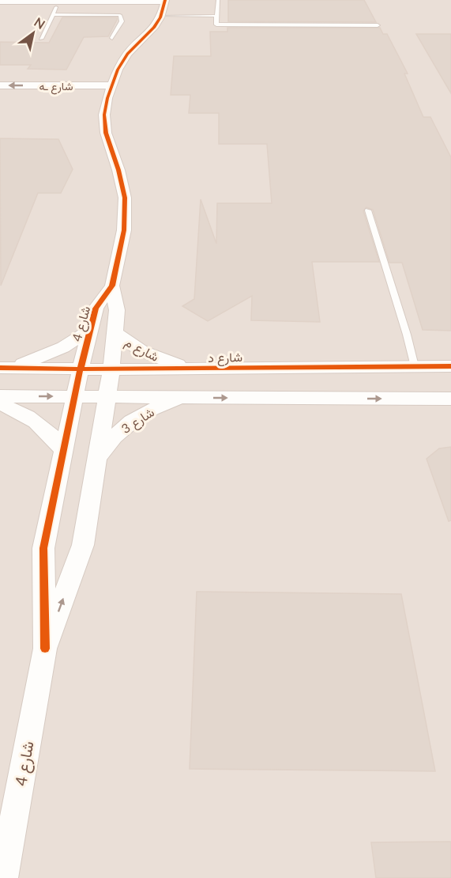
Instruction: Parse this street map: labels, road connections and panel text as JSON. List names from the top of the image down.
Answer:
{
  "streets": {
    "street": [
      "شارع ـه",
      "شارع 4",
      "شارع م",
      "شارع د",
      "شارع 3"
    ]
  },
  "crossings": [
    ["شارع ـه", "شارع 4"],
    ["شارع 4", "شارع م"],
    ["شارع 4", "شارع د"],
    ["شارع 4", "شارع 3"],
    ["شارع م", "شارع د"]
  ],
  "north": "top right"
}
